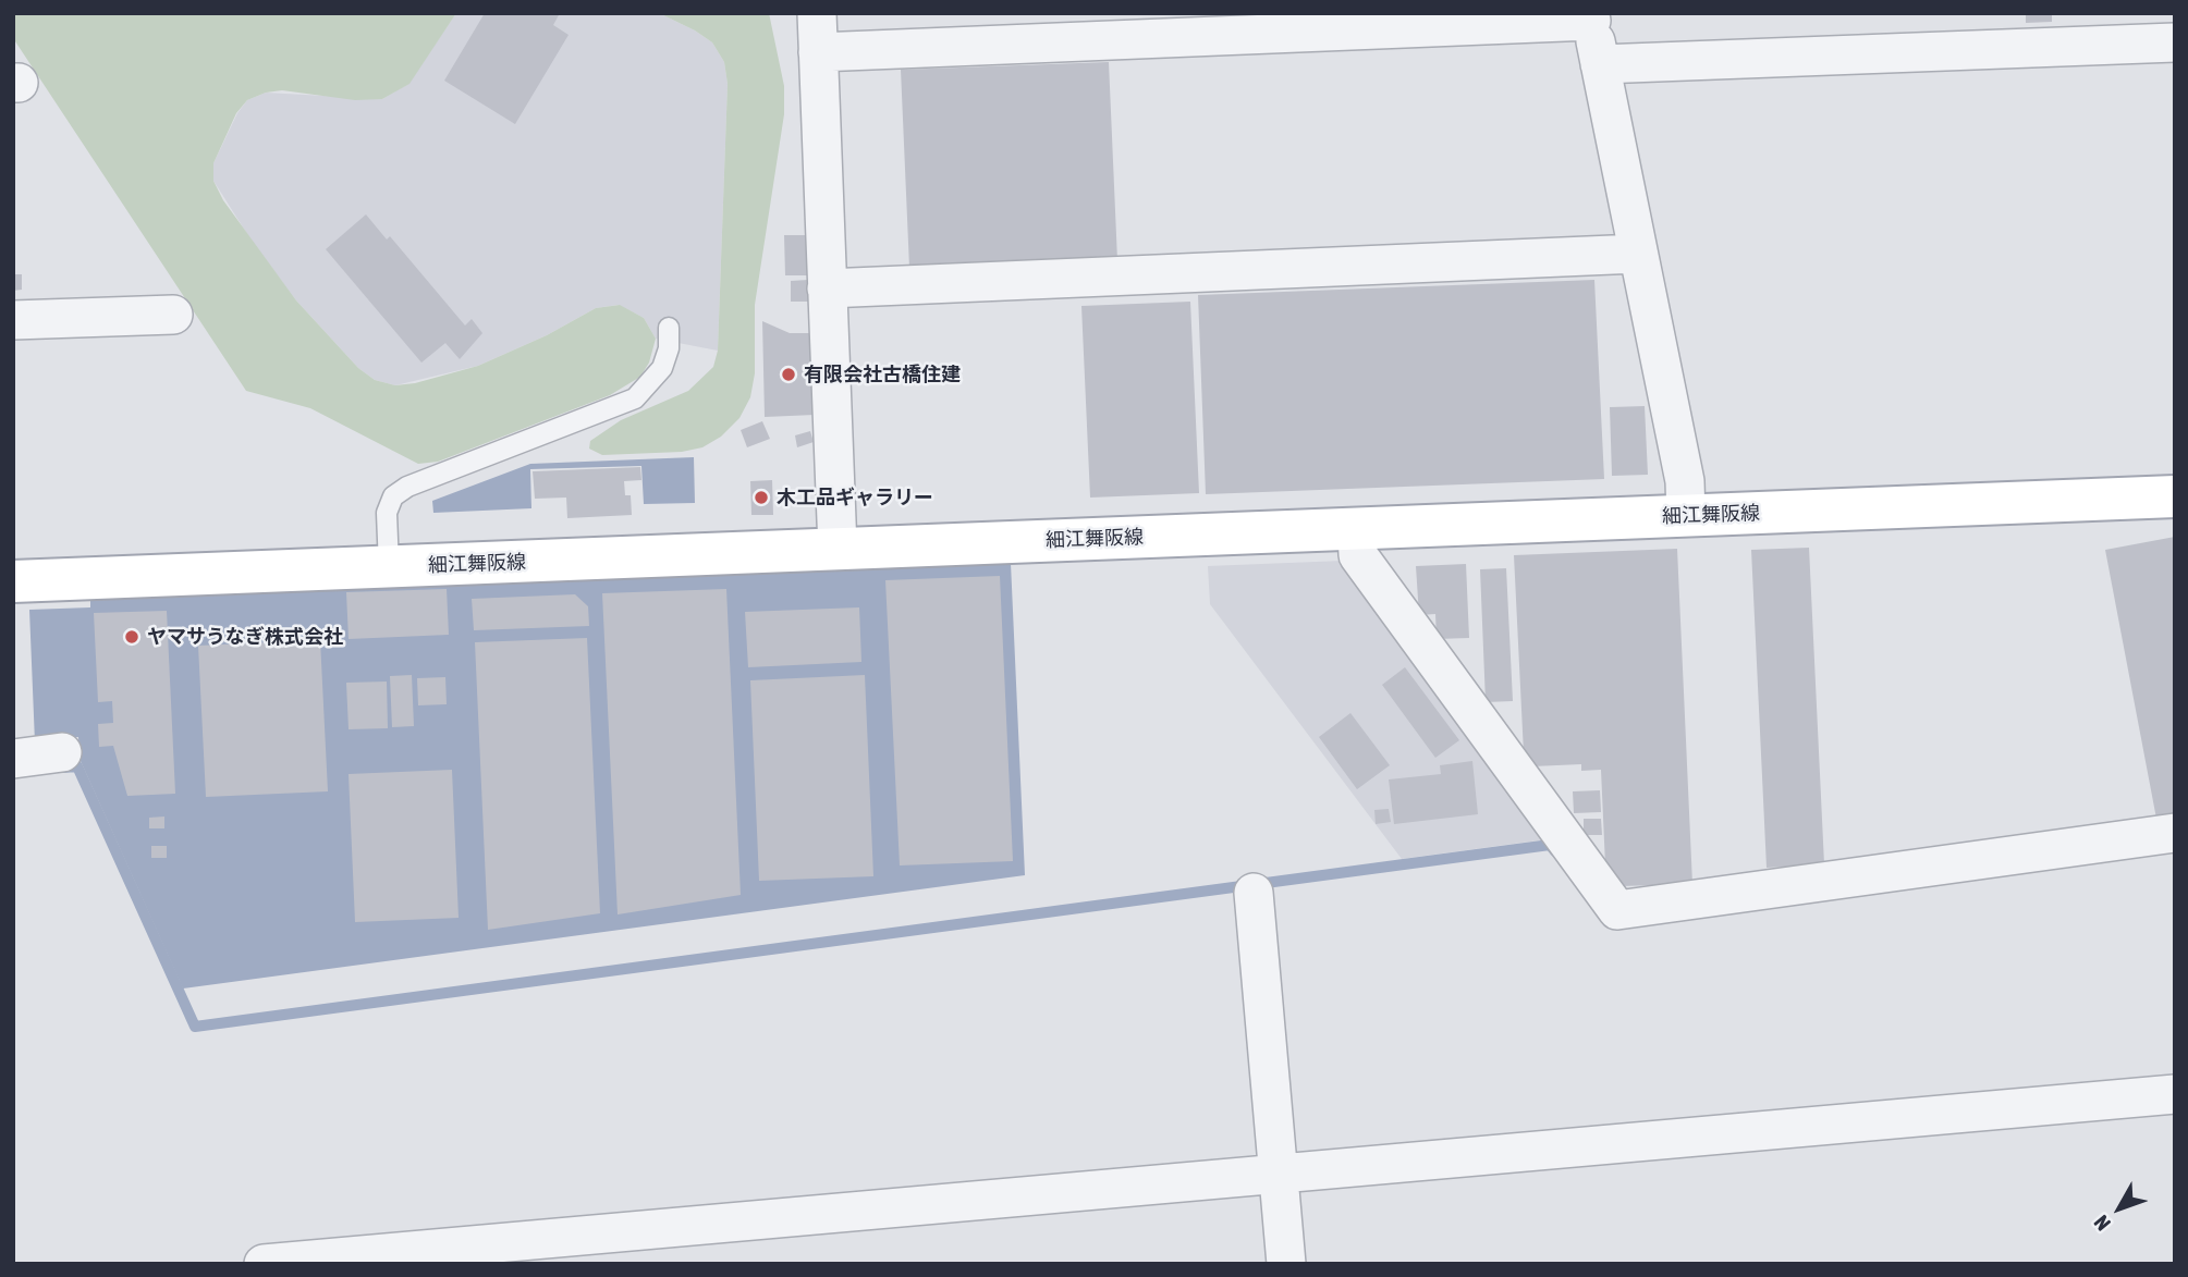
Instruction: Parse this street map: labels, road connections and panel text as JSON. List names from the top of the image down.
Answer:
{
  "streets": {
    "main road": ["細江舞阪線"]
  },
  "places": ["有限会社古橋住建", "木工品ギャラリー", "ヤマサうなぎ株式会社"],
  "north": "bottom left"
}
